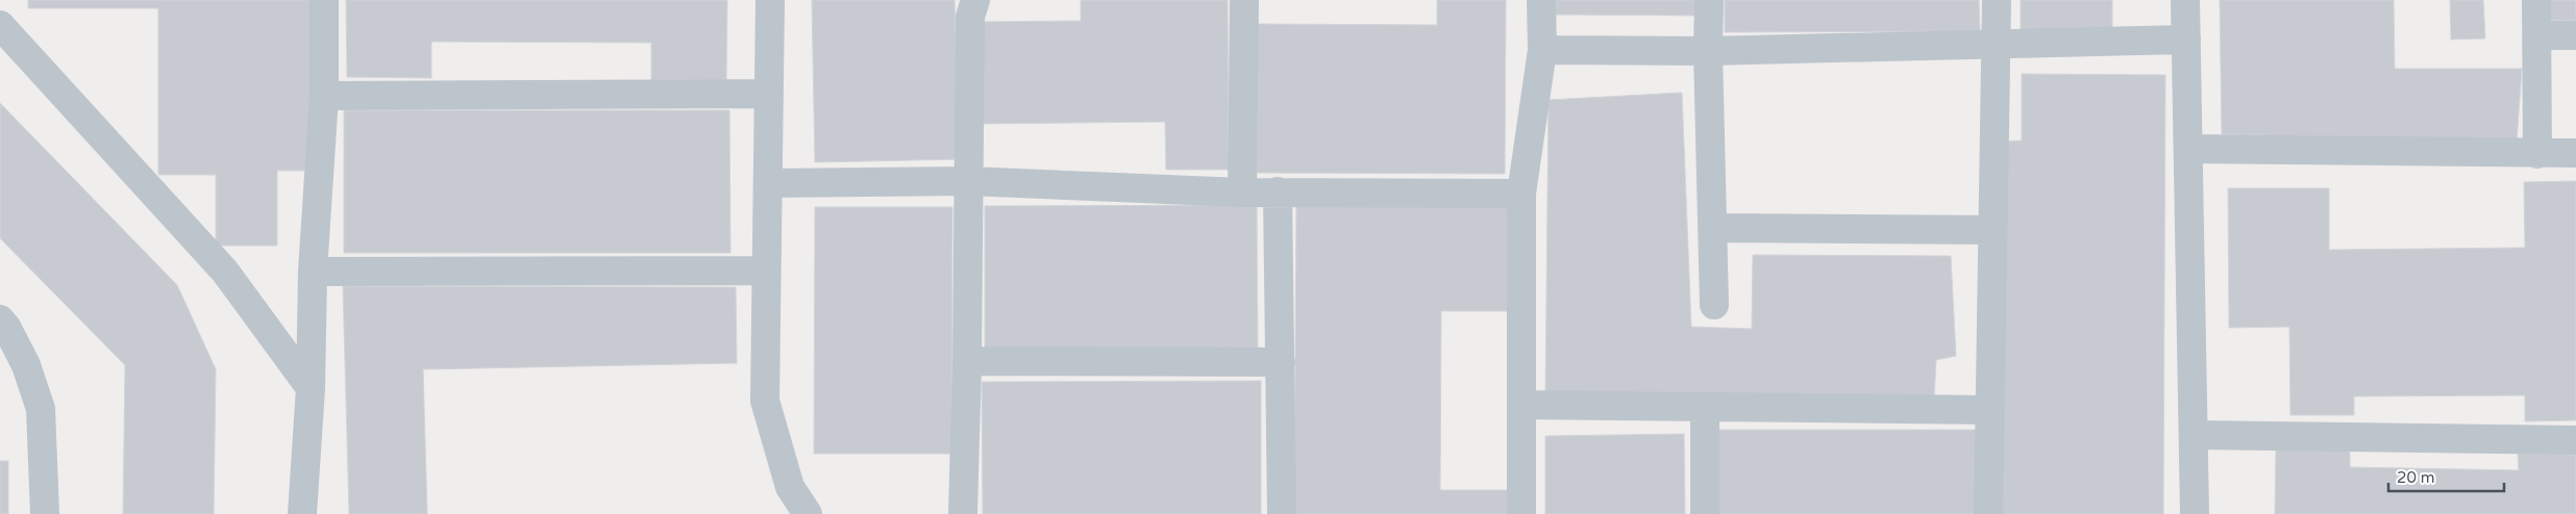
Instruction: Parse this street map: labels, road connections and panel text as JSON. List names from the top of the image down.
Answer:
{
  "scale_bar": "20 m"
}
